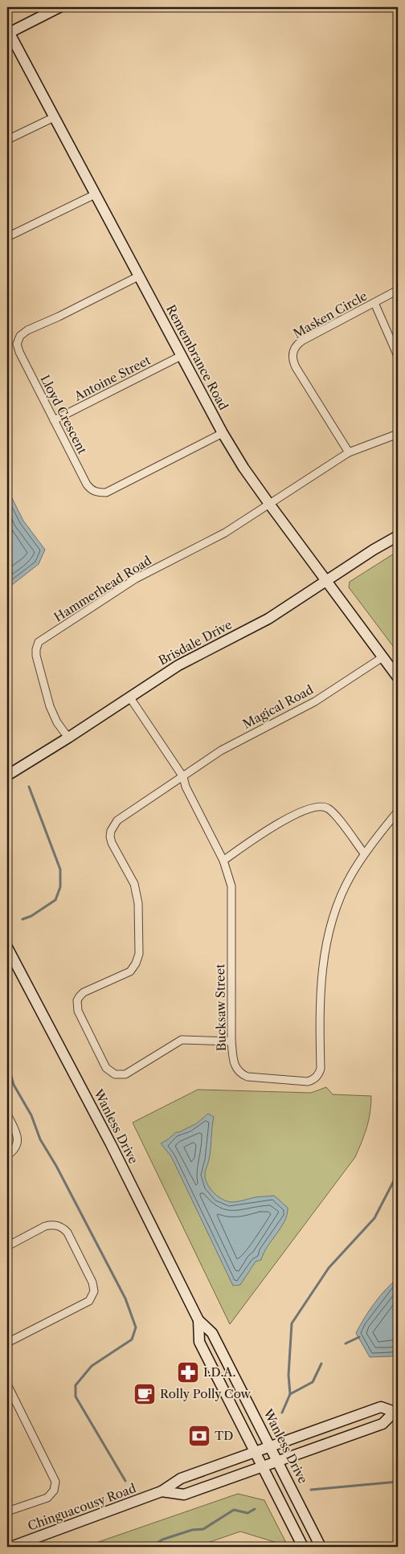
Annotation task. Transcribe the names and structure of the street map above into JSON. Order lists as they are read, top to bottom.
{
  "streets": {
    "main road": [
      "Remembrance Road",
      "Brisdale Drive",
      "Wanless Drive",
      "Chinguacousy Road"
    ],
    "street": [
      "Masken Circle",
      "Antoine Street",
      "Lloyd Crescent",
      "Hammerhead Road",
      "Magical Road",
      "Bucksaw Street"
    ]
  },
  "crossings": [
    ["Remembrance Road", "Antoine Street"],
    ["Remembrance Road", "Lloyd Crescent"],
    ["Remembrance Road", "Hammerhead Road"],
    ["Remembrance Road", "Brisdale Drive"],
    ["Remembrance Road", "Magical Road"],
    ["Antoine Street", "Lloyd Crescent"],
    ["Hammerhead Road", "Brisdale Drive"],
    ["Brisdale Drive", "Bucksaw Street"],
    ["Magical Road", "Bucksaw Street"],
    ["Wanless Drive", "Chinguacousy Road"]
  ],
  "places": {
    "pharmacy": ["I.D.A."],
    "cafe": ["Rolly Polly Cow"],
    "bank": ["TD"]
  }
}
